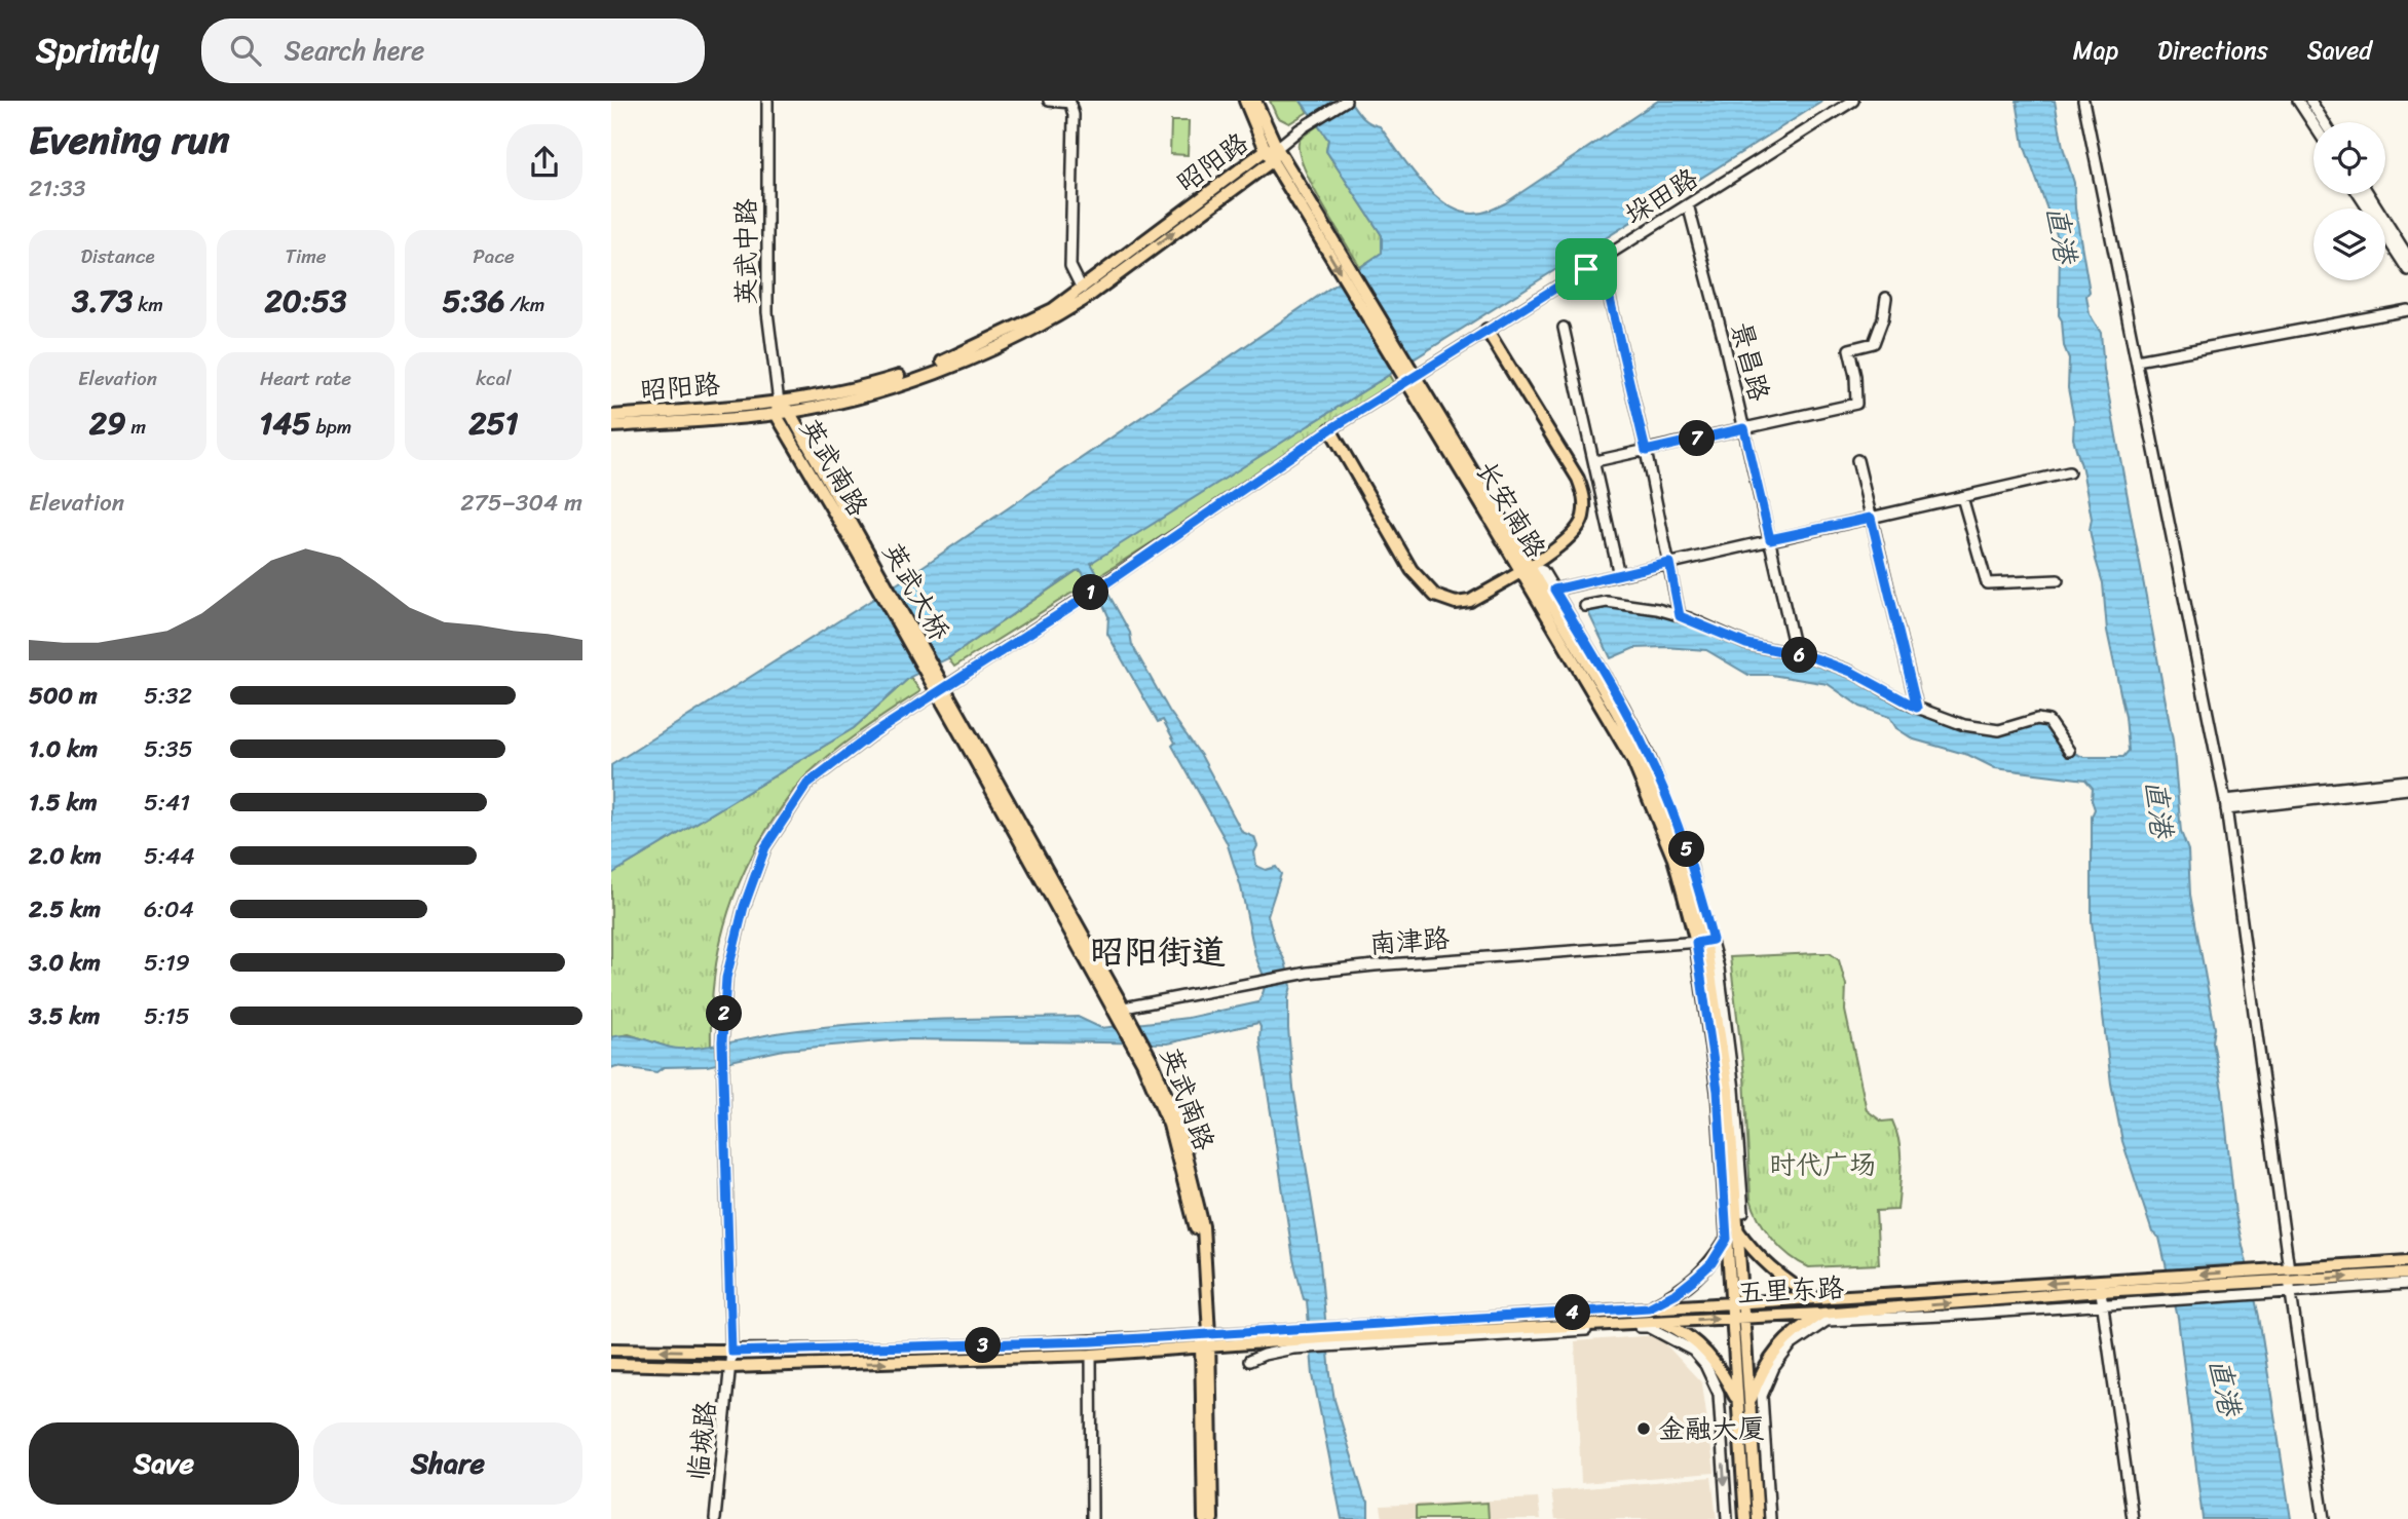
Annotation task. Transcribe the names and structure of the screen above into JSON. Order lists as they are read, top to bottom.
{
  "streets": {
    "main road": [
      "昭阳路",
      "英武南路",
      "长安南路",
      "英武大桥",
      "五里东路"
    ],
    "street": [
      "垛田路",
      "英武中路",
      "景昌路",
      "南津路",
      "临城路"
    ]
  },
  "crossings": [
    ["昭阳路", "英武中路"],
    ["昭阳路", "英武南路"],
    ["昭阳路", "长安南路"],
    ["垛田路", "景昌路"],
    ["垛田路", "五里东路"],
    ["垛田路", "临城路"],
    ["英武中路", "英武南路"],
    ["英武南路", "英武大桥"],
    ["英武南路", "南津路"],
    ["英武南路", "五里东路"],
    ["长安南路", "南津路"],
    ["长安南路", "五里东路"],
    ["五里东路", "临城路"]
  ],
  "districts": ["昭阳街道"],
  "water": ["直港"],
  "parks": ["时代广场"],
  "places": ["金融大厦"],
  "page": {
    "header": "Sprintly",
    "search": "Search here",
    "nav": ["Map", "Directions", "Saved"],
    "heading": ["Evening run", "21:33"],
    "stats": [
      ["Distance", "3.73 km"],
      ["Time", "20:53"],
      ["Pace", "5:36 /km"],
      ["Elevation", "29 m"],
      ["Heart rate", "145 bpm"],
      ["kcal", "251"]
    ],
    "pins": [
      "7",
      "1",
      "6",
      "5",
      "2",
      "4",
      "3"
    ],
    "chart": ["Elevation", "275–304 m"],
    "list": [
      {
        "name": "500 m",
        "note": "5:32"
      },
      {
        "name": "1.0 km",
        "note": "5:35"
      },
      {
        "name": "1.5 km",
        "note": "5:41"
      },
      {
        "name": "2.0 km",
        "note": "5:44"
      },
      {
        "name": "2.5 km",
        "note": "6:04"
      },
      {
        "name": "3.0 km",
        "note": "5:19"
      },
      {
        "name": "3.5 km",
        "note": "5:15"
      }
    ],
    "buttons": ["Save", "Share"]
  }
}
